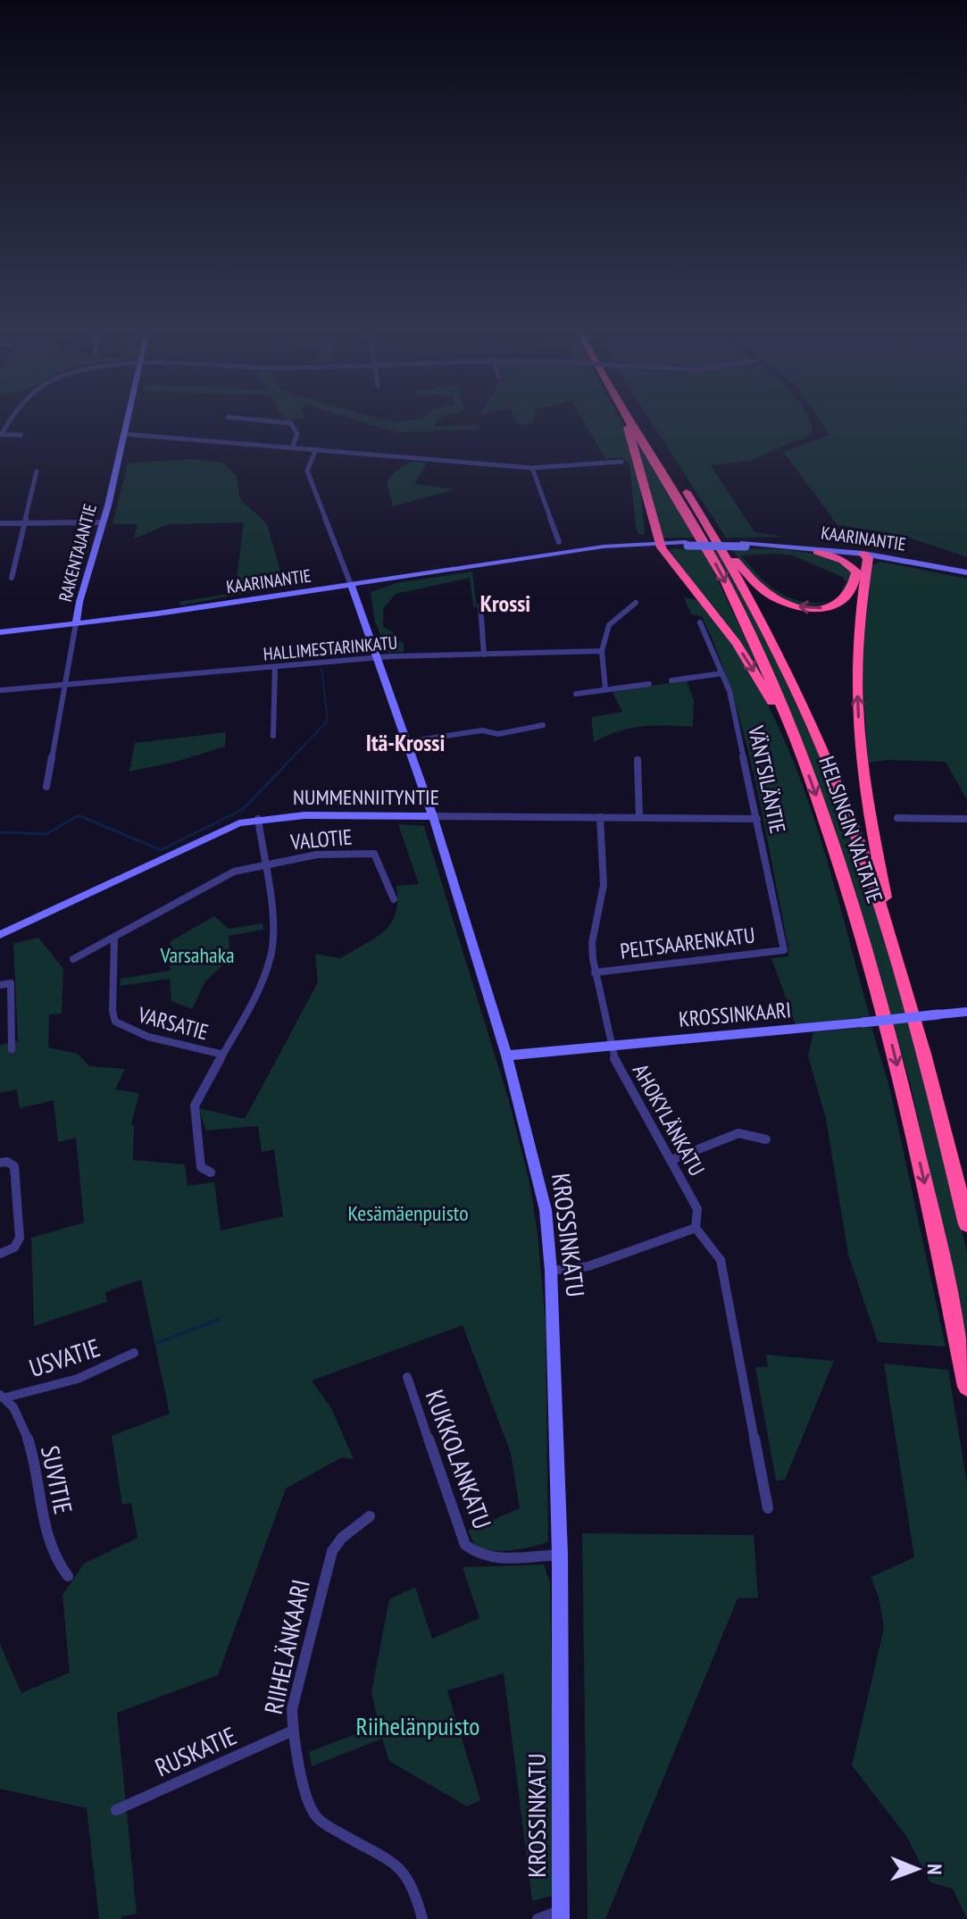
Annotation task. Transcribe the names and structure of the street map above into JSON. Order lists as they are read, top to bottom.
{
  "streets": {
    "highway": ["HELSINGIN VALTATIE"],
    "street": [
      "KAARINANTIE",
      "RAKENTAJANTIE",
      "HALLIMESTARINKATU",
      "VÄNTSILÄNTIE",
      "NUMMENNIITYNTIE",
      "VALOTIE",
      "PELTSAARENKATU",
      "KROSSINKAARI",
      "VARSATIE",
      "AHOKYLÄNKATU",
      "KROSSINKATU",
      "USVATIE",
      "KUKKOLANKATU",
      "SUVITIE",
      "RIIHELÄNKAARI",
      "RUSKATIE"
    ]
  },
  "crossings": [
    ["KAARINANTIE", "RAKENTAJANTIE"],
    ["KAARINANTIE", "KROSSINKATU"],
    ["RAKENTAJANTIE", "HALLIMESTARINKATU"],
    ["HALLIMESTARINKATU", "KROSSINKATU"],
    ["VÄNTSILÄNTIE", "NUMMENNIITYNTIE"],
    ["VÄNTSILÄNTIE", "PELTSAARENKATU"],
    ["NUMMENNIITYNTIE", "AHOKYLÄNKATU"],
    ["NUMMENNIITYNTIE", "KROSSINKATU"],
    ["PELTSAARENKATU", "AHOKYLÄNKATU"],
    ["KROSSINKAARI", "AHOKYLÄNKATU"],
    ["KROSSINKAARI", "KROSSINKATU"],
    ["KROSSINKATU", "KUKKOLANKATU"],
    ["USVATIE", "SUVITIE"],
    ["RIIHELÄNKAARI", "RUSKATIE"]
  ],
  "districts": ["Krossi", "Itä-Krossi"],
  "parks": ["Varsahaka", "Kesämäenpuisto", "Riihelänpuisto"],
  "north": "right"
}
